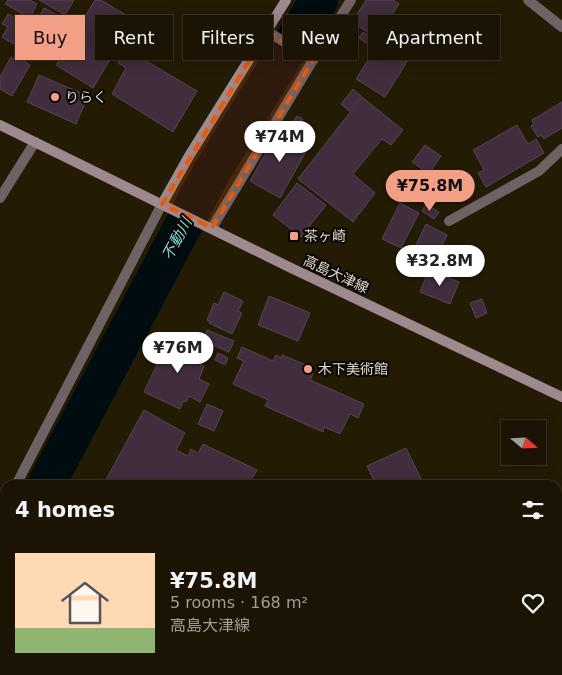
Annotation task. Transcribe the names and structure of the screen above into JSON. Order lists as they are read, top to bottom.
{
  "streets": {
    "main road": ["高島大津線"]
  },
  "water": ["不動川"],
  "places": {
    "other": ["りらく", "木下美術館"],
    "transit": ["茶ヶ崎"]
  },
  "north": "right",
  "page": {
    "chip": [
      "Buy",
      "Rent",
      "Filters",
      "New",
      "Apartment"
    ],
    "price": [
      "¥74M",
      "¥75.8M",
      "¥32.8M",
      "¥76M"
    ],
    "heading": "4 homes",
    "list": [
      {
        "name": "¥75.8M",
        "note": "5 rooms · 168 m² · 高島大津線"
      }
    ]
  }
}
